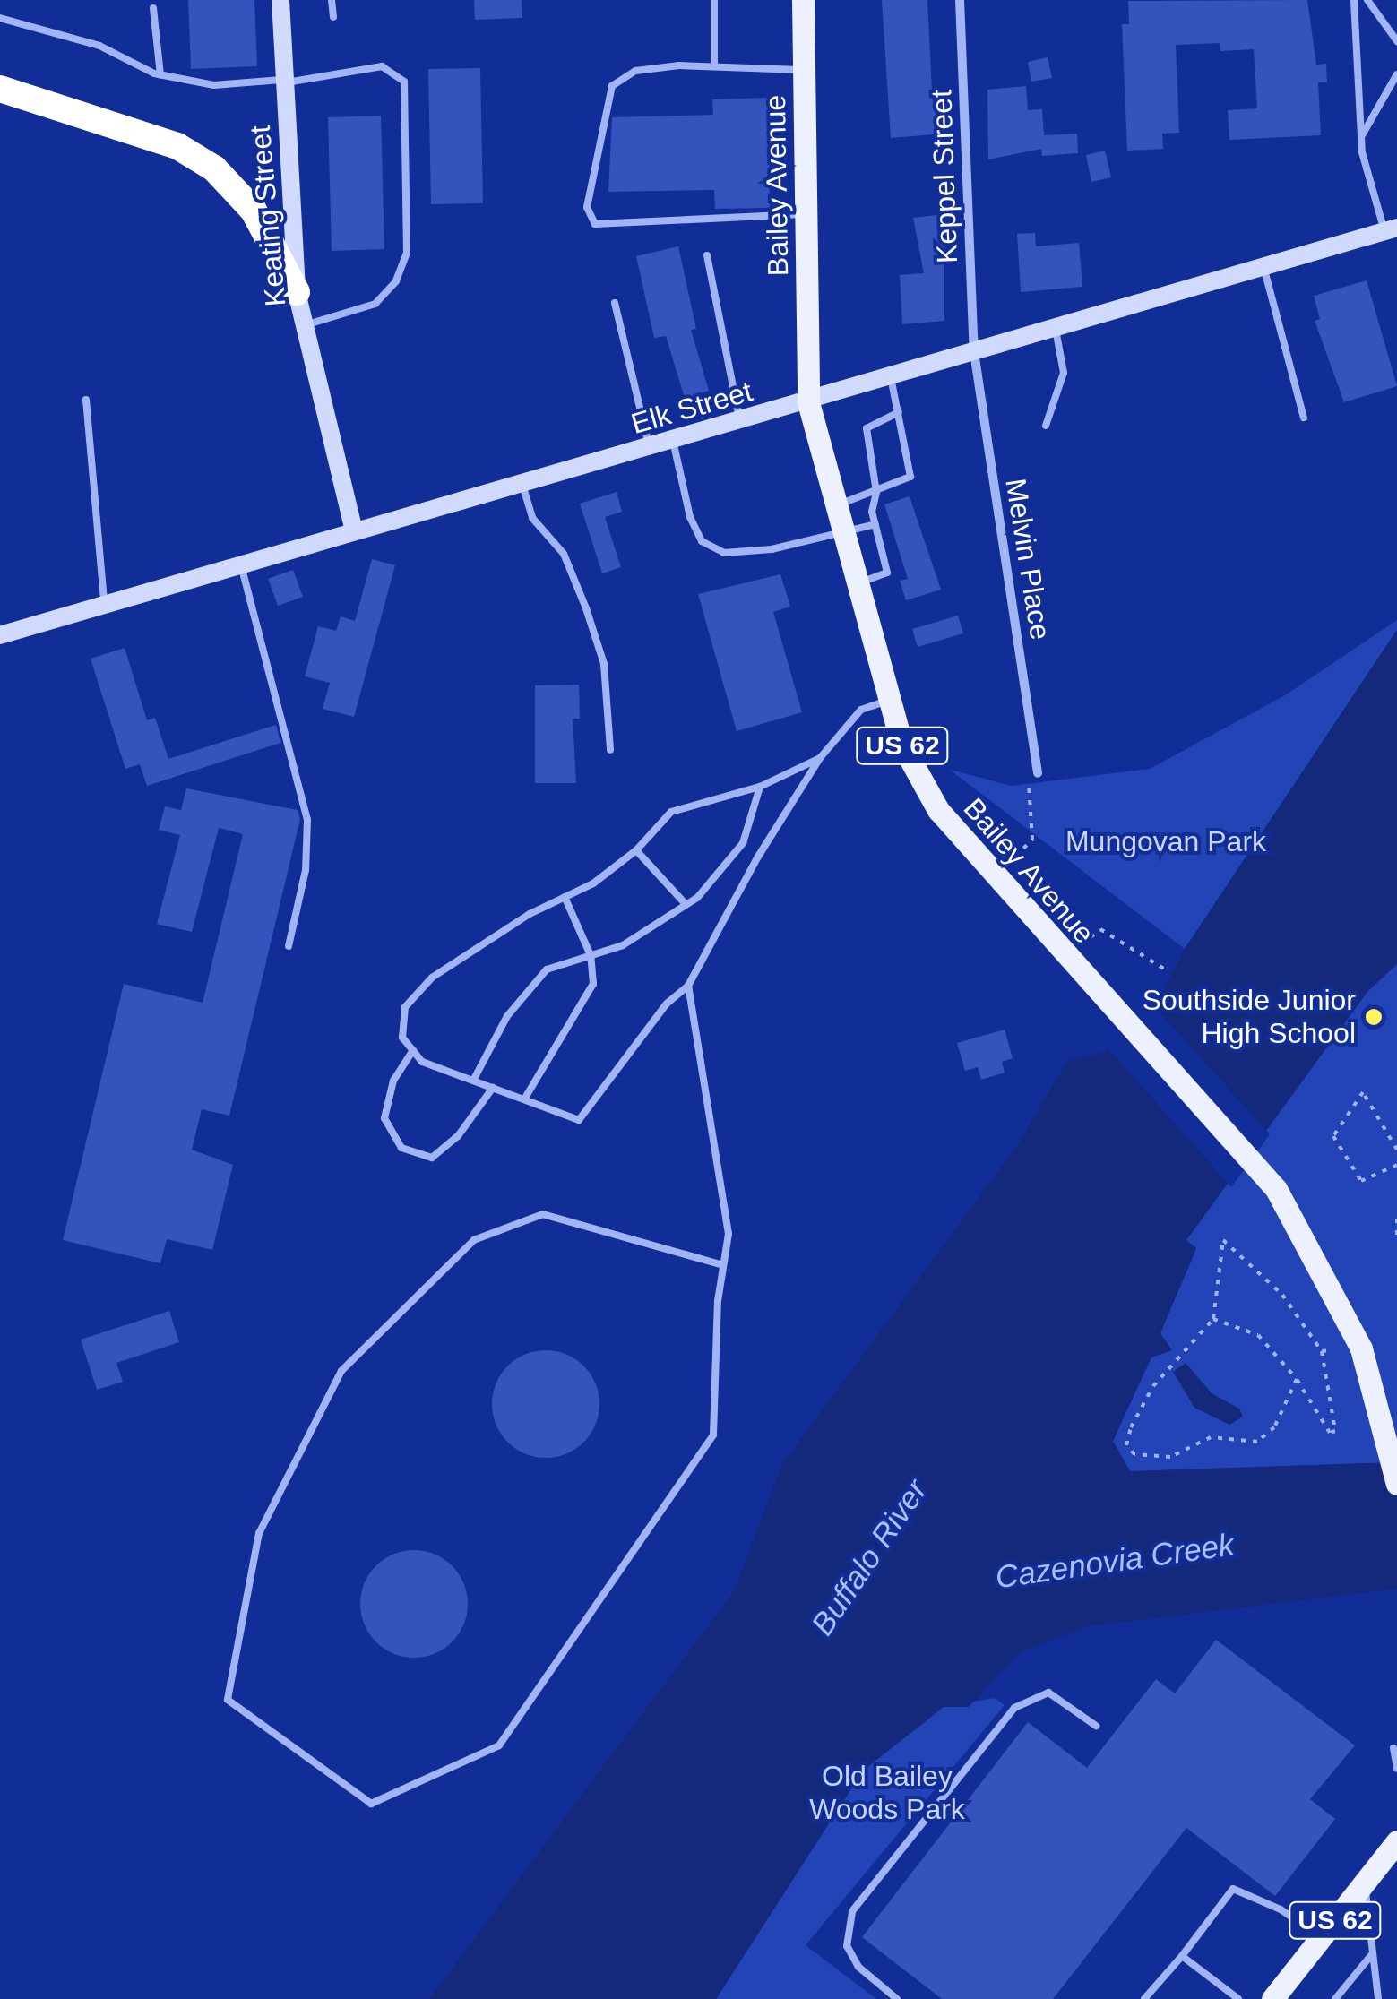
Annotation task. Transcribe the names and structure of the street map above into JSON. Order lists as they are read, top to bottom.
{
  "streets": {
    "main road": [
      "Bailey Avenue",
      "Keating Street",
      "Elk Street",
      "US 62"
    ],
    "street": ["Keppel Street", "Melvin Place"]
  },
  "crossings": [
    ["Keppel Street", "Elk Street"],
    ["Keppel Street", "Melvin Place"],
    ["Bailey Avenue", "Elk Street"],
    ["Keating Street", "Elk Street"],
    ["Elk Street", "Melvin Place"]
  ],
  "water": ["Buffalo River", "Cazenovia Creek"],
  "parks": ["Mungovan Park", "Old Bailey Woods Park"],
  "places": ["Southside Junior High School"]
}
